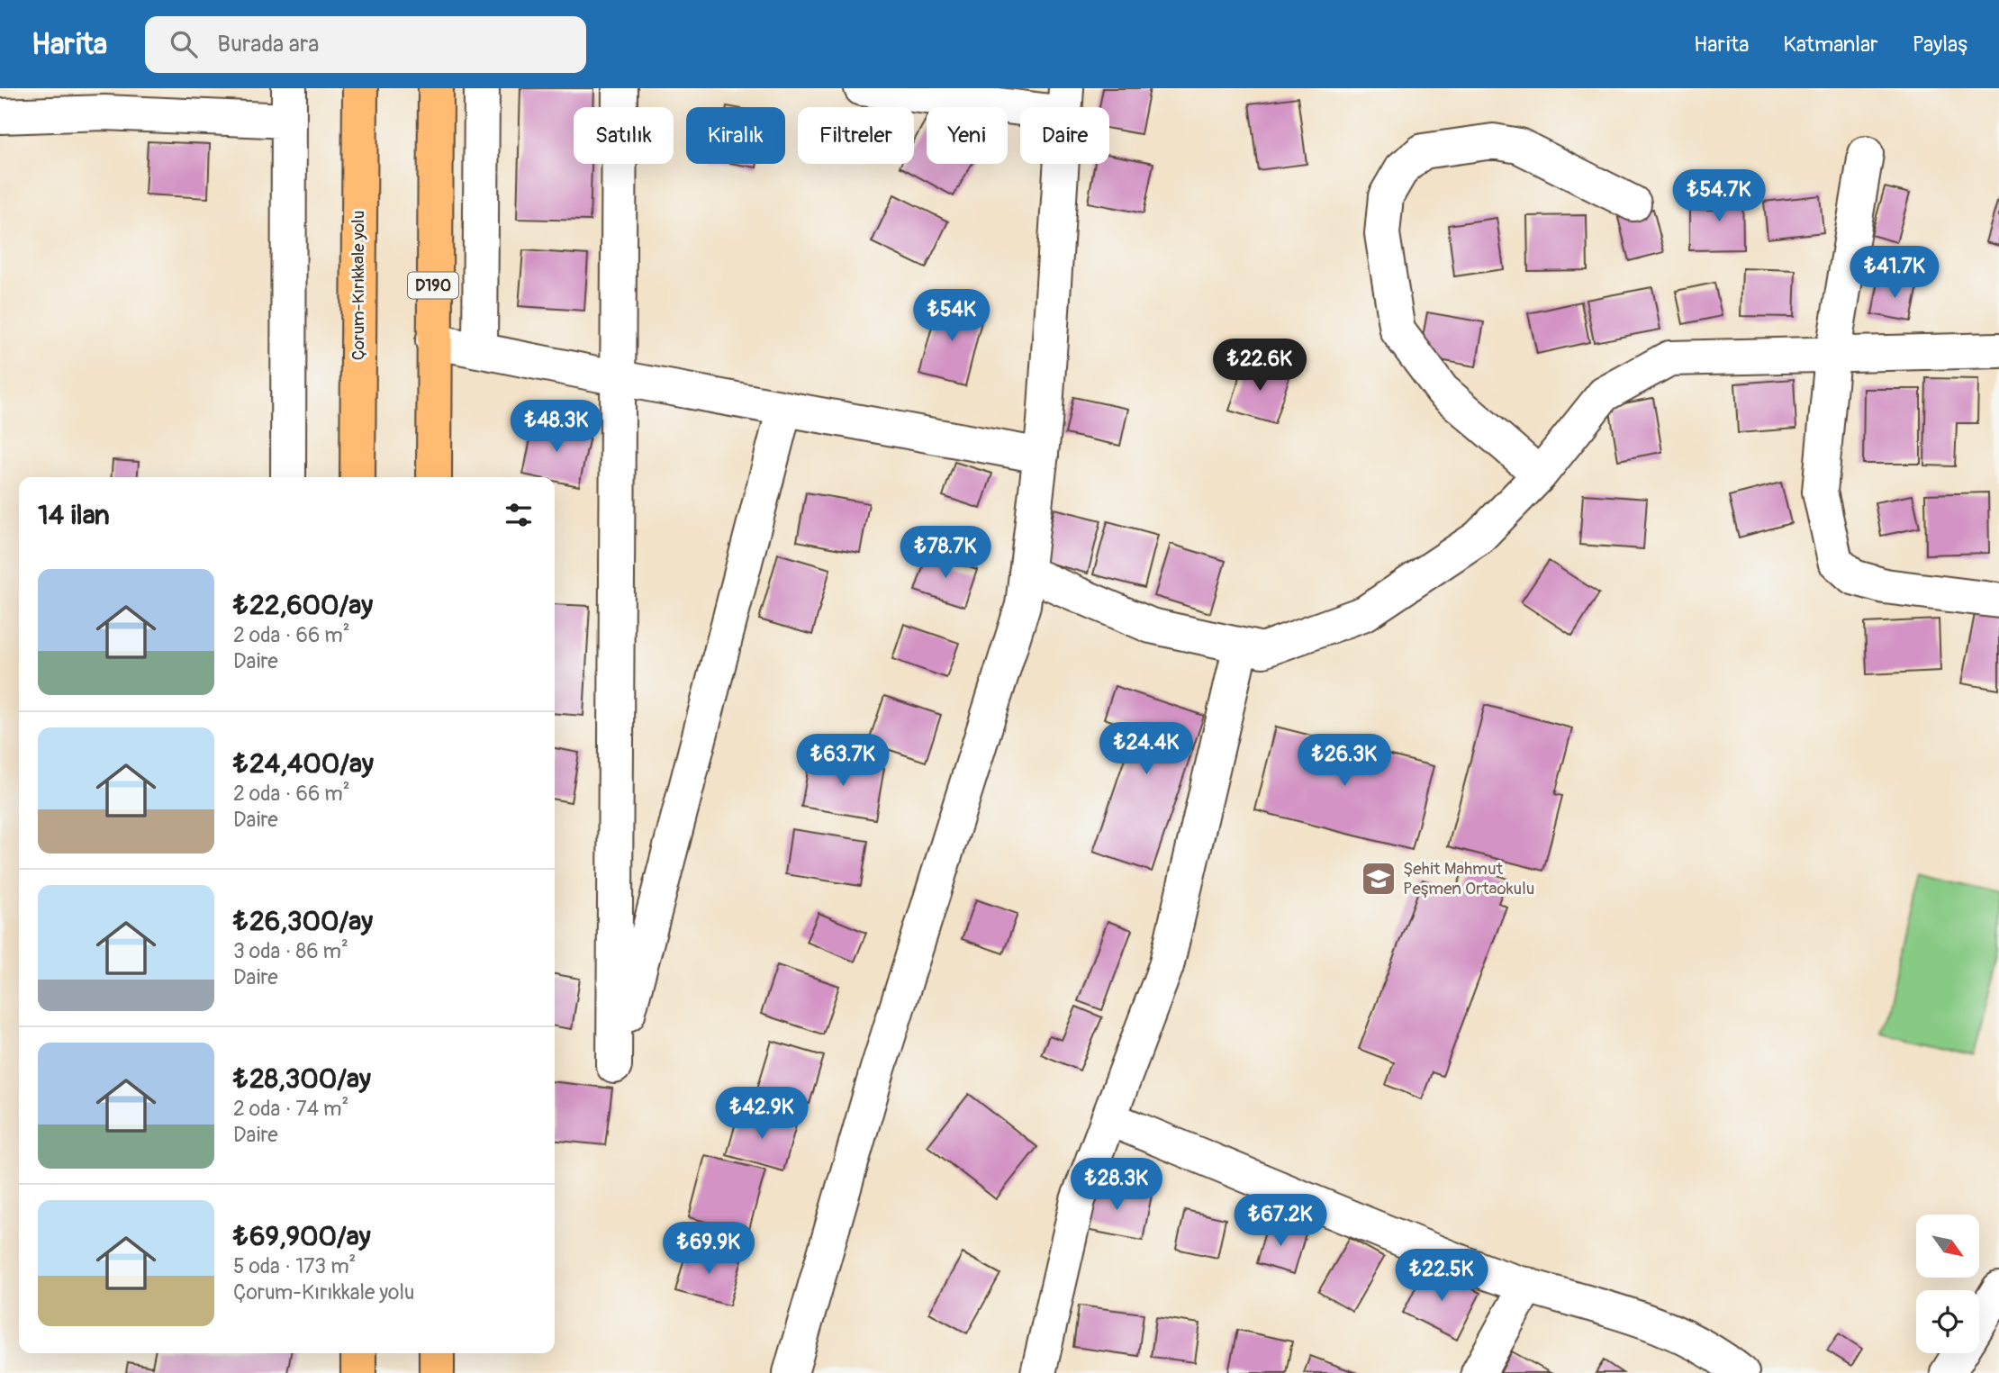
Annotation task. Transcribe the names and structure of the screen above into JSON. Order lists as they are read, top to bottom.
{
  "streets": {
    "highway": ["Çorum-Kırıkkale yolu", "D190"]
  },
  "places": {
    "school or university": ["Şehit Mahmut Peşmen Ortaokulu"]
  },
  "north": "bottom right",
  "page": {
    "header": "Harita",
    "search": "Burada ara",
    "nav": ["Harita", "Katmanlar", "Paylaş"],
    "chip": [
      "Satılık",
      "Kiralık",
      "Filtreler",
      "Yeni",
      "Daire"
    ],
    "price": [
      "₺54.7K",
      "₺41.7K",
      "₺54K",
      "₺22.6K",
      "₺48.3K",
      "₺78.7K",
      "₺24.4K",
      "₺63.7K",
      "₺26.3K",
      "₺42.9K",
      "₺28.3K",
      "₺67.2K",
      "₺69.9K",
      "₺22.5K"
    ],
    "heading": "14 ilan",
    "list": [
      {
        "name": "₺22,600/ay",
        "note": "2 oda · 66 m² · Daire"
      },
      {
        "name": "₺24,400/ay",
        "note": "2 oda · 66 m² · Daire"
      },
      {
        "name": "₺26,300/ay",
        "note": "3 oda · 86 m² · Daire"
      },
      {
        "name": "₺28,300/ay",
        "note": "2 oda · 74 m² · Daire"
      },
      {
        "name": "₺69,900/ay",
        "note": "5 oda · 173 m² · Çorum-Kırıkkale yolu"
      }
    ]
  }
}
